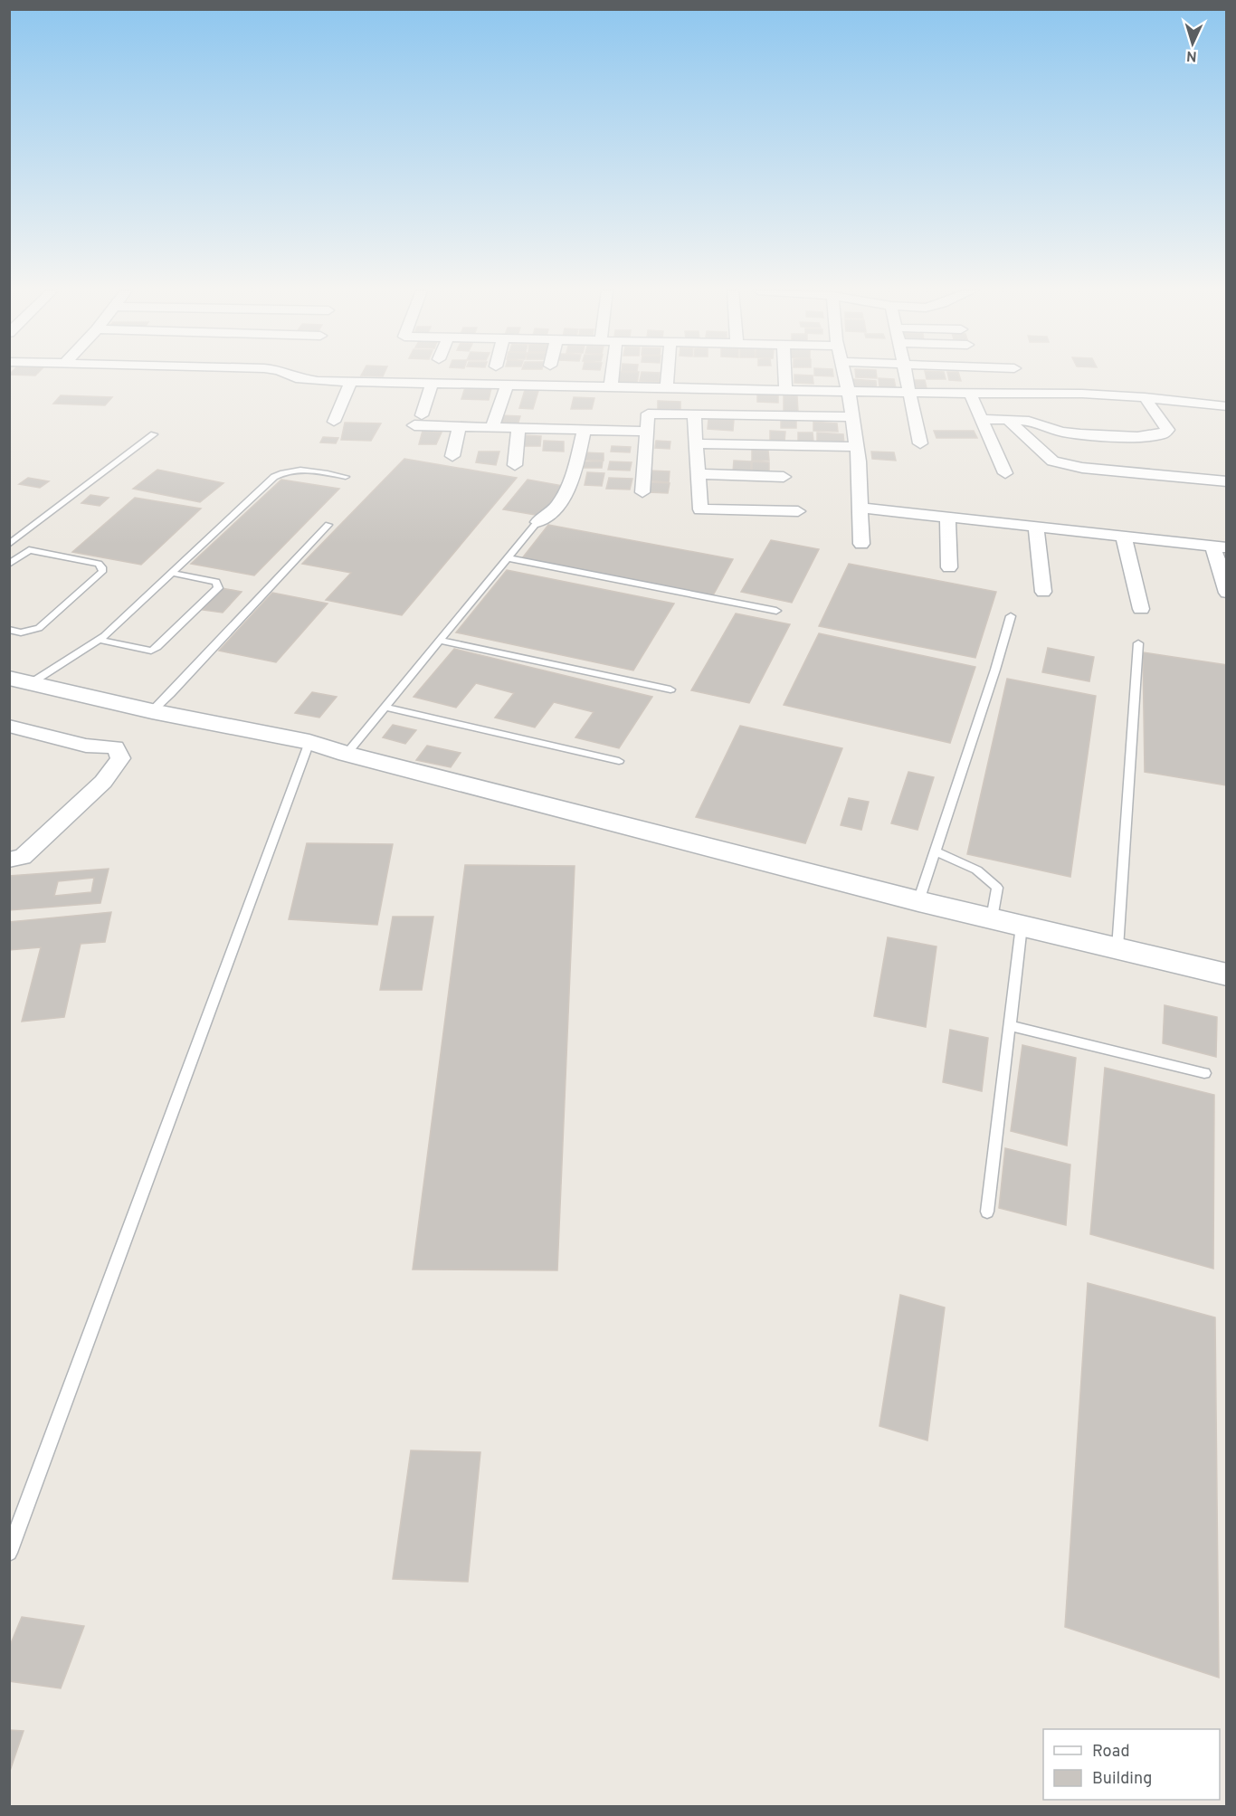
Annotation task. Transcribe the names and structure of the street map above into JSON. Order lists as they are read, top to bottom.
{
  "legend": ["Road", "Building"],
  "north": "bottom"
}
